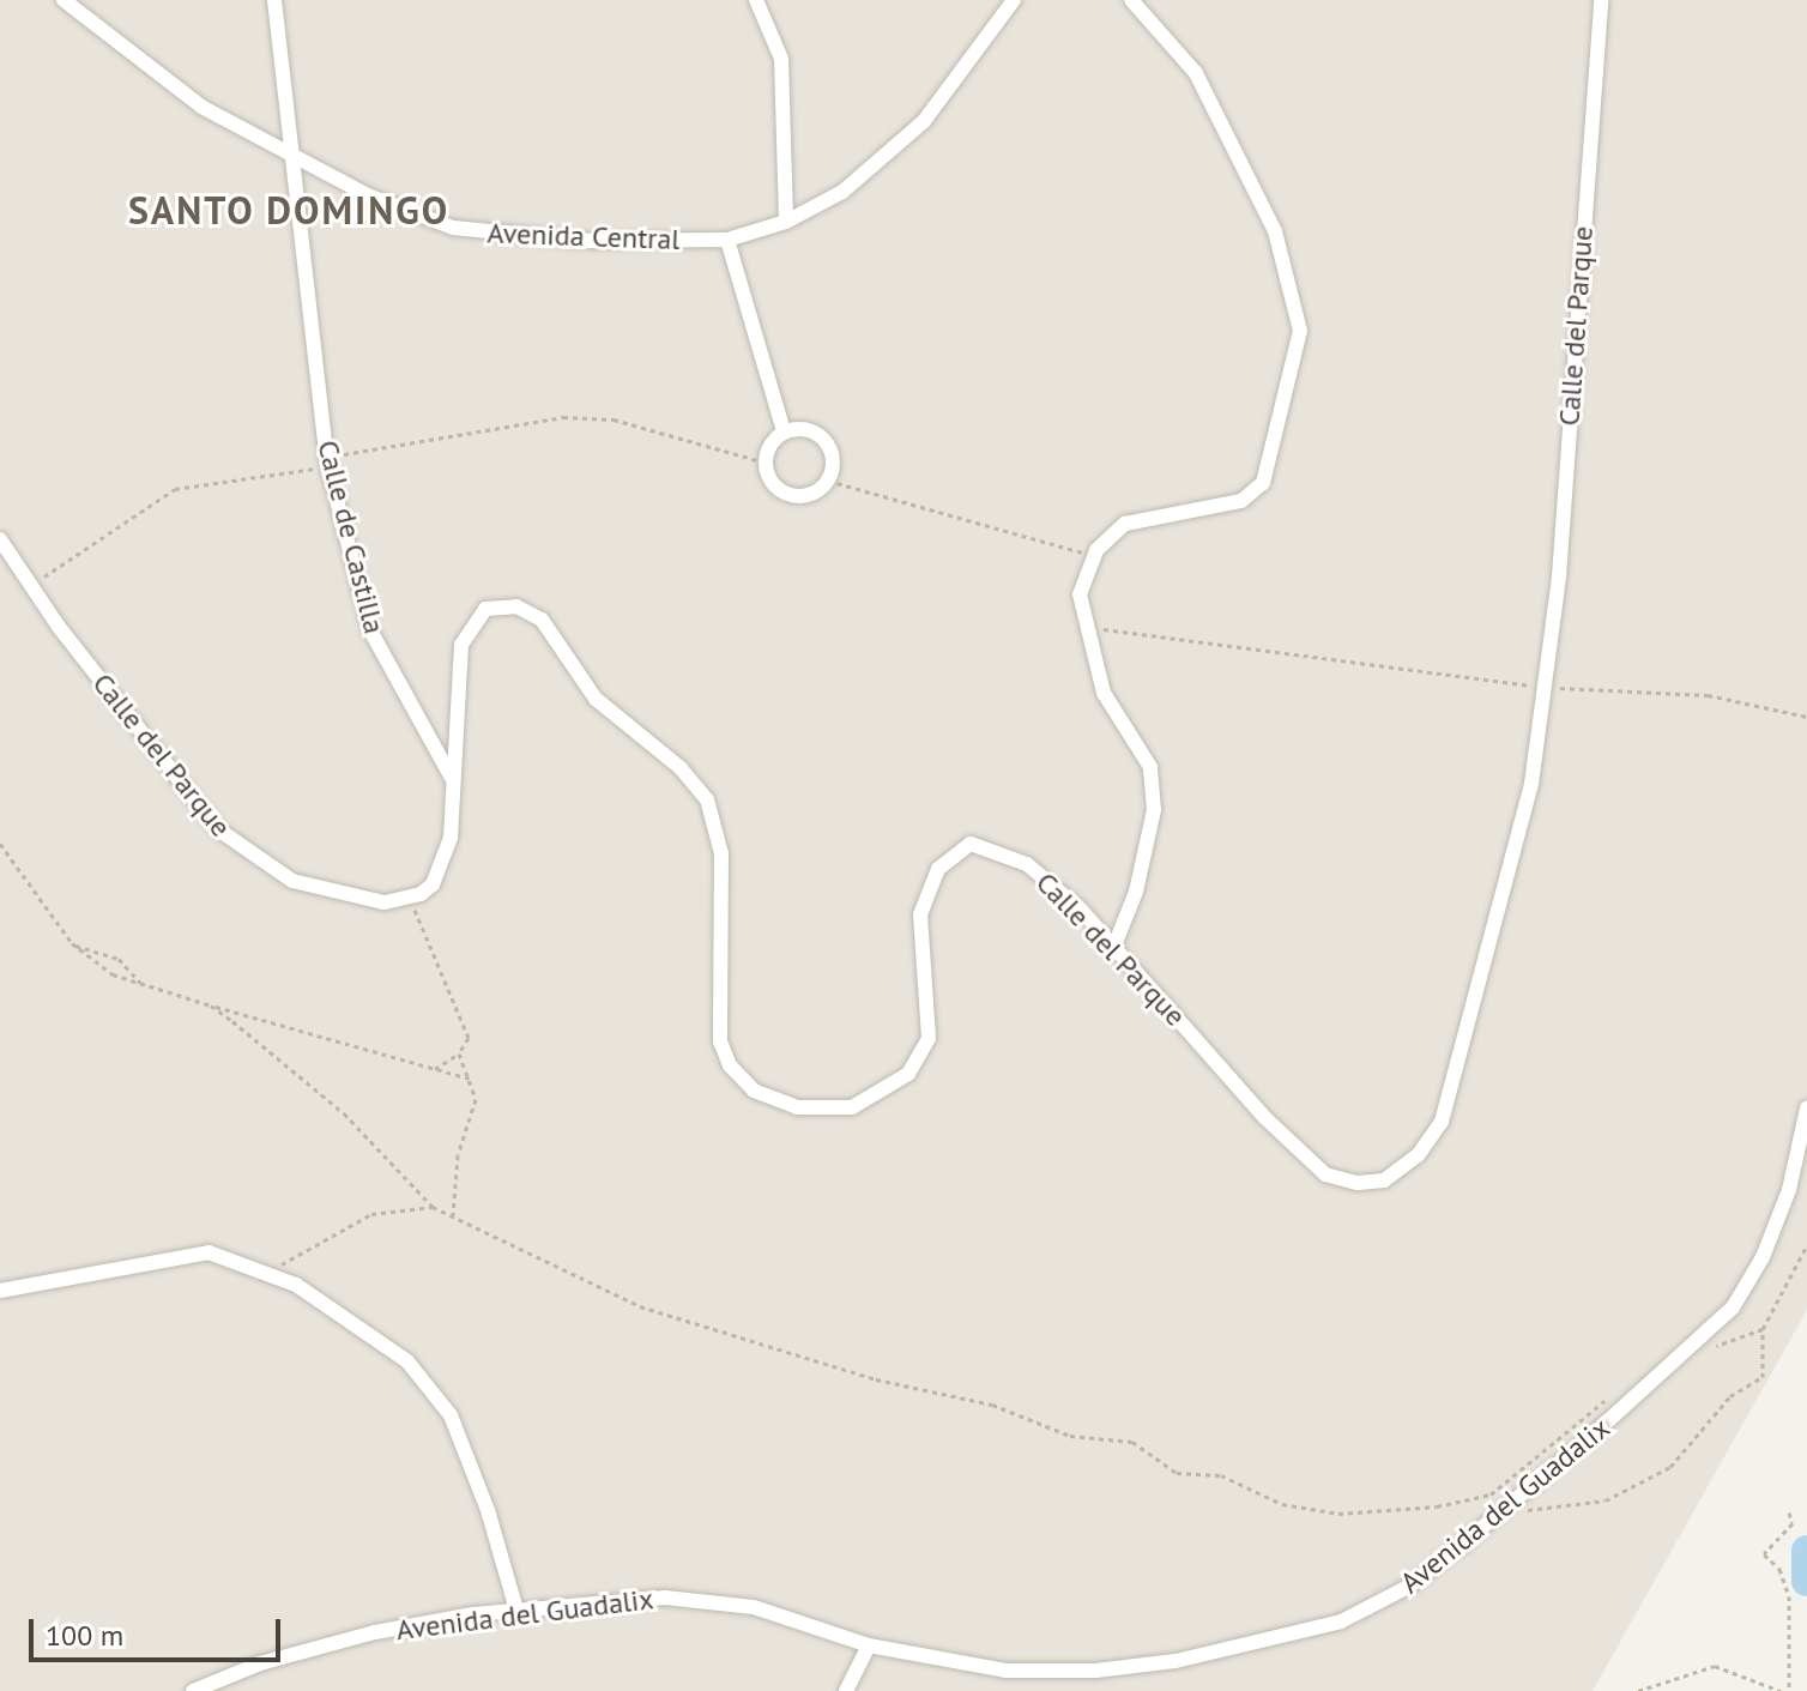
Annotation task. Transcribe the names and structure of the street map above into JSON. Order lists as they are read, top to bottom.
{
  "streets": {
    "street": [
      "Avenida Central",
      "Calle del Parque",
      "Calle de Castilla",
      "Avenida del Guadalix"
    ]
  },
  "crossings": [
    ["Avenida Central", "Calle de Castilla"],
    ["Calle del Parque", "Calle de Castilla"]
  ],
  "districts": ["SANTO DOMINGO"],
  "scale_bar": "100 m"
}
